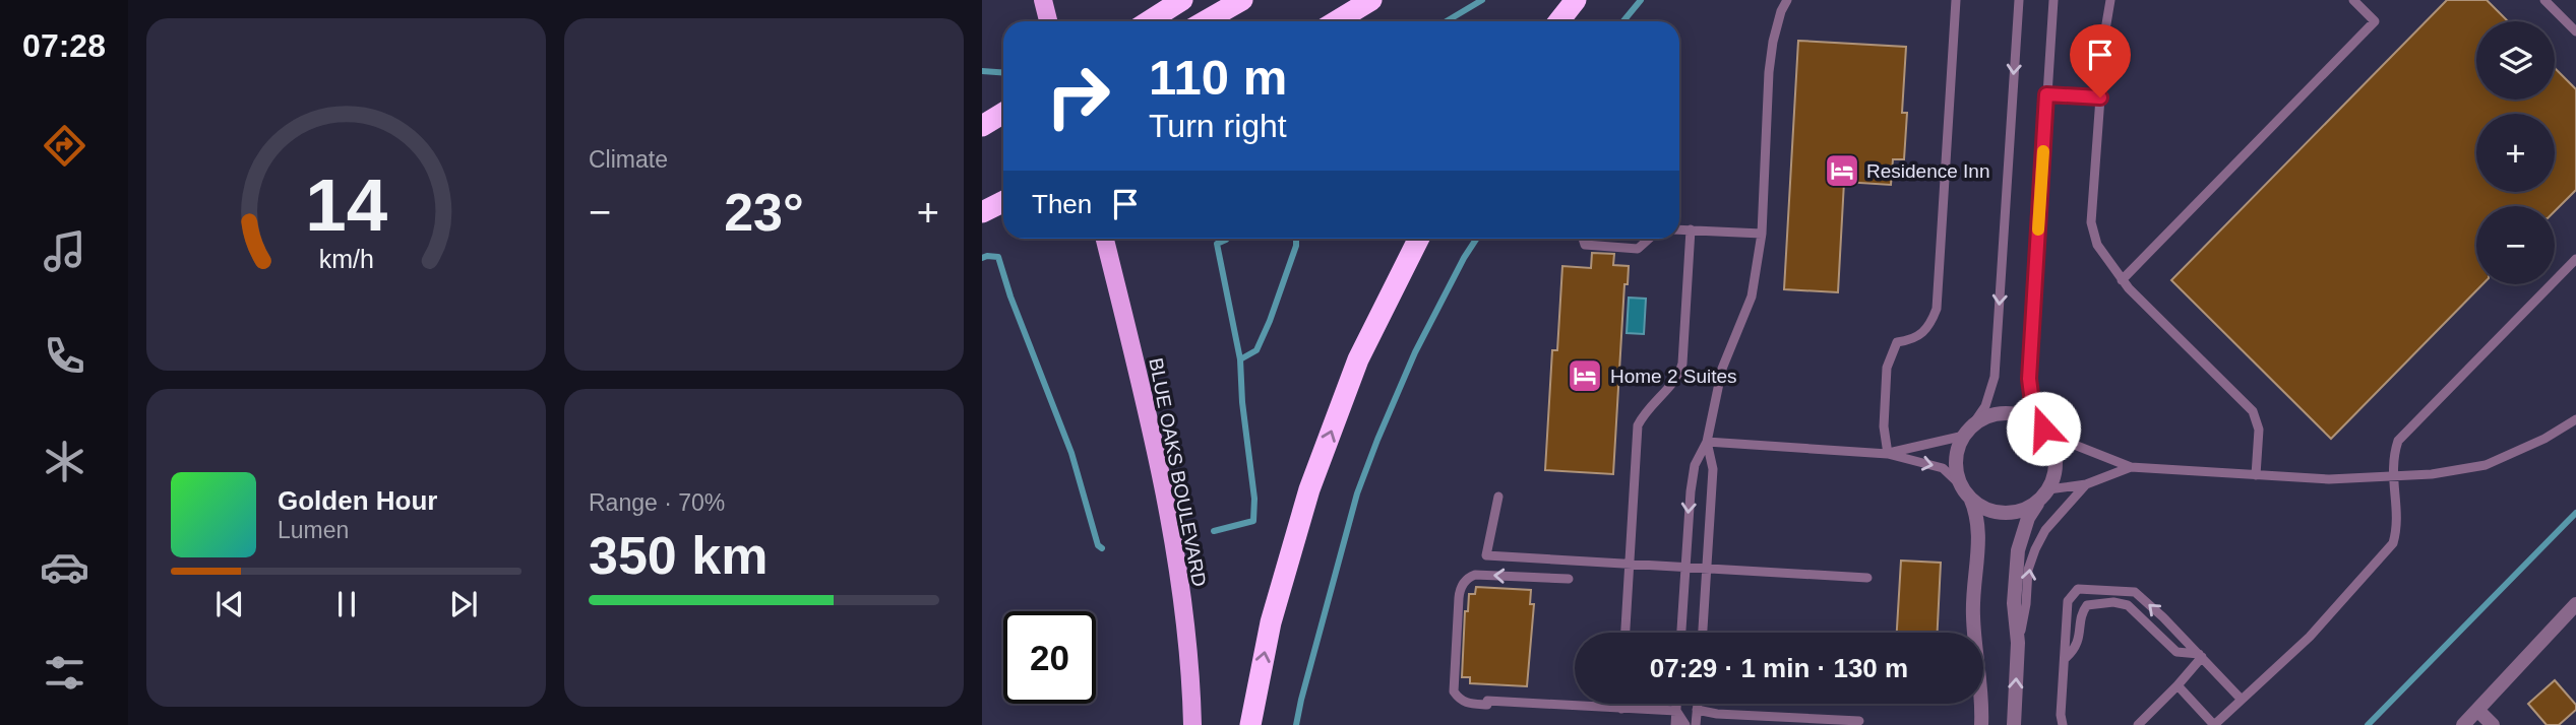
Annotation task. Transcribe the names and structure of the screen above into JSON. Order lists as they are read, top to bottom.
{
  "streets": {
    "main road": ["BLUE OAKS BOULEVARD"]
  },
  "places": {
    "hotel": ["Residence Inn", "Home 2 Suites"]
  },
  "page": {
    "tabs": "07:28",
    "tile": [
      "Climate",
      ["Range · 70%", "350 km"]
    ],
    "map_buttons": ["+", "−"],
    "turn": ["110 m", "Turn right"],
    "then": "Then",
    "heat": ["−", "23°", "+"],
    "song": ["Golden Hour", "Lumen"],
    "limit": "20",
    "trip": "07:29 · 1 min · 130 m",
    "gauge": ["14", "km/h"]
  }
}
